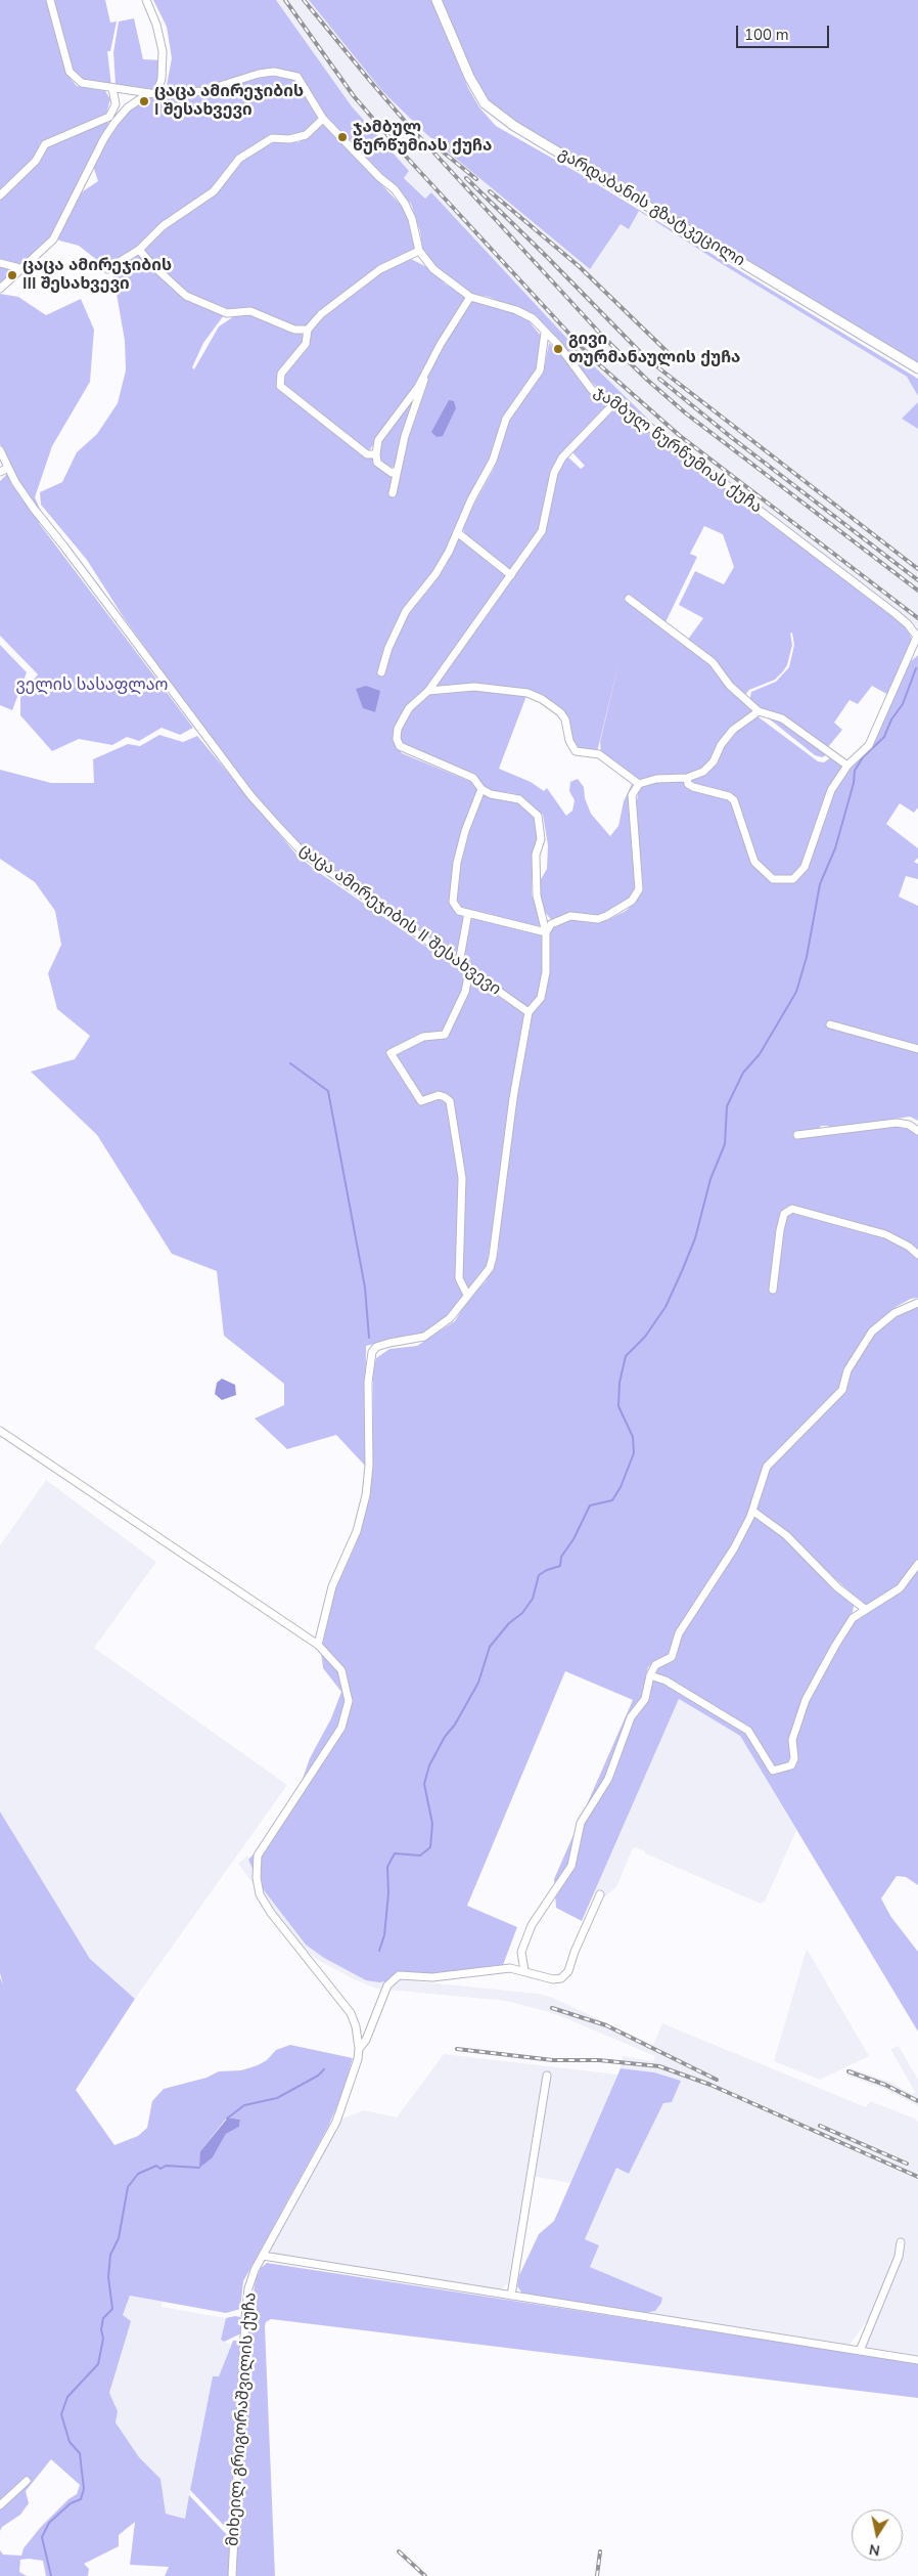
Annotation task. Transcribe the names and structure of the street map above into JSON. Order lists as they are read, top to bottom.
{
  "streets": {
    "main road": ["გარდაბანის გზატკეცილი"],
    "street": ["ჯამბულ წურწუმიას ქუჩა", "ცაცა ამირეჯიბის II შესახვევი", "მიხეილ გრიგორაშვილის ქუჩა"]
  },
  "parks": ["ველის სასაფლაო"],
  "places": [
    "ცაცა ამირეჯიბის I შესახვევი",
    "ჯამბულ წურწუმიას ქუჩა",
    "ცაცა ამირეჯიბის III შესახვევი",
    "გივი თურმანაულის ქუჩა"
  ],
  "scale_bar": "100 m",
  "north": "bottom"
}
